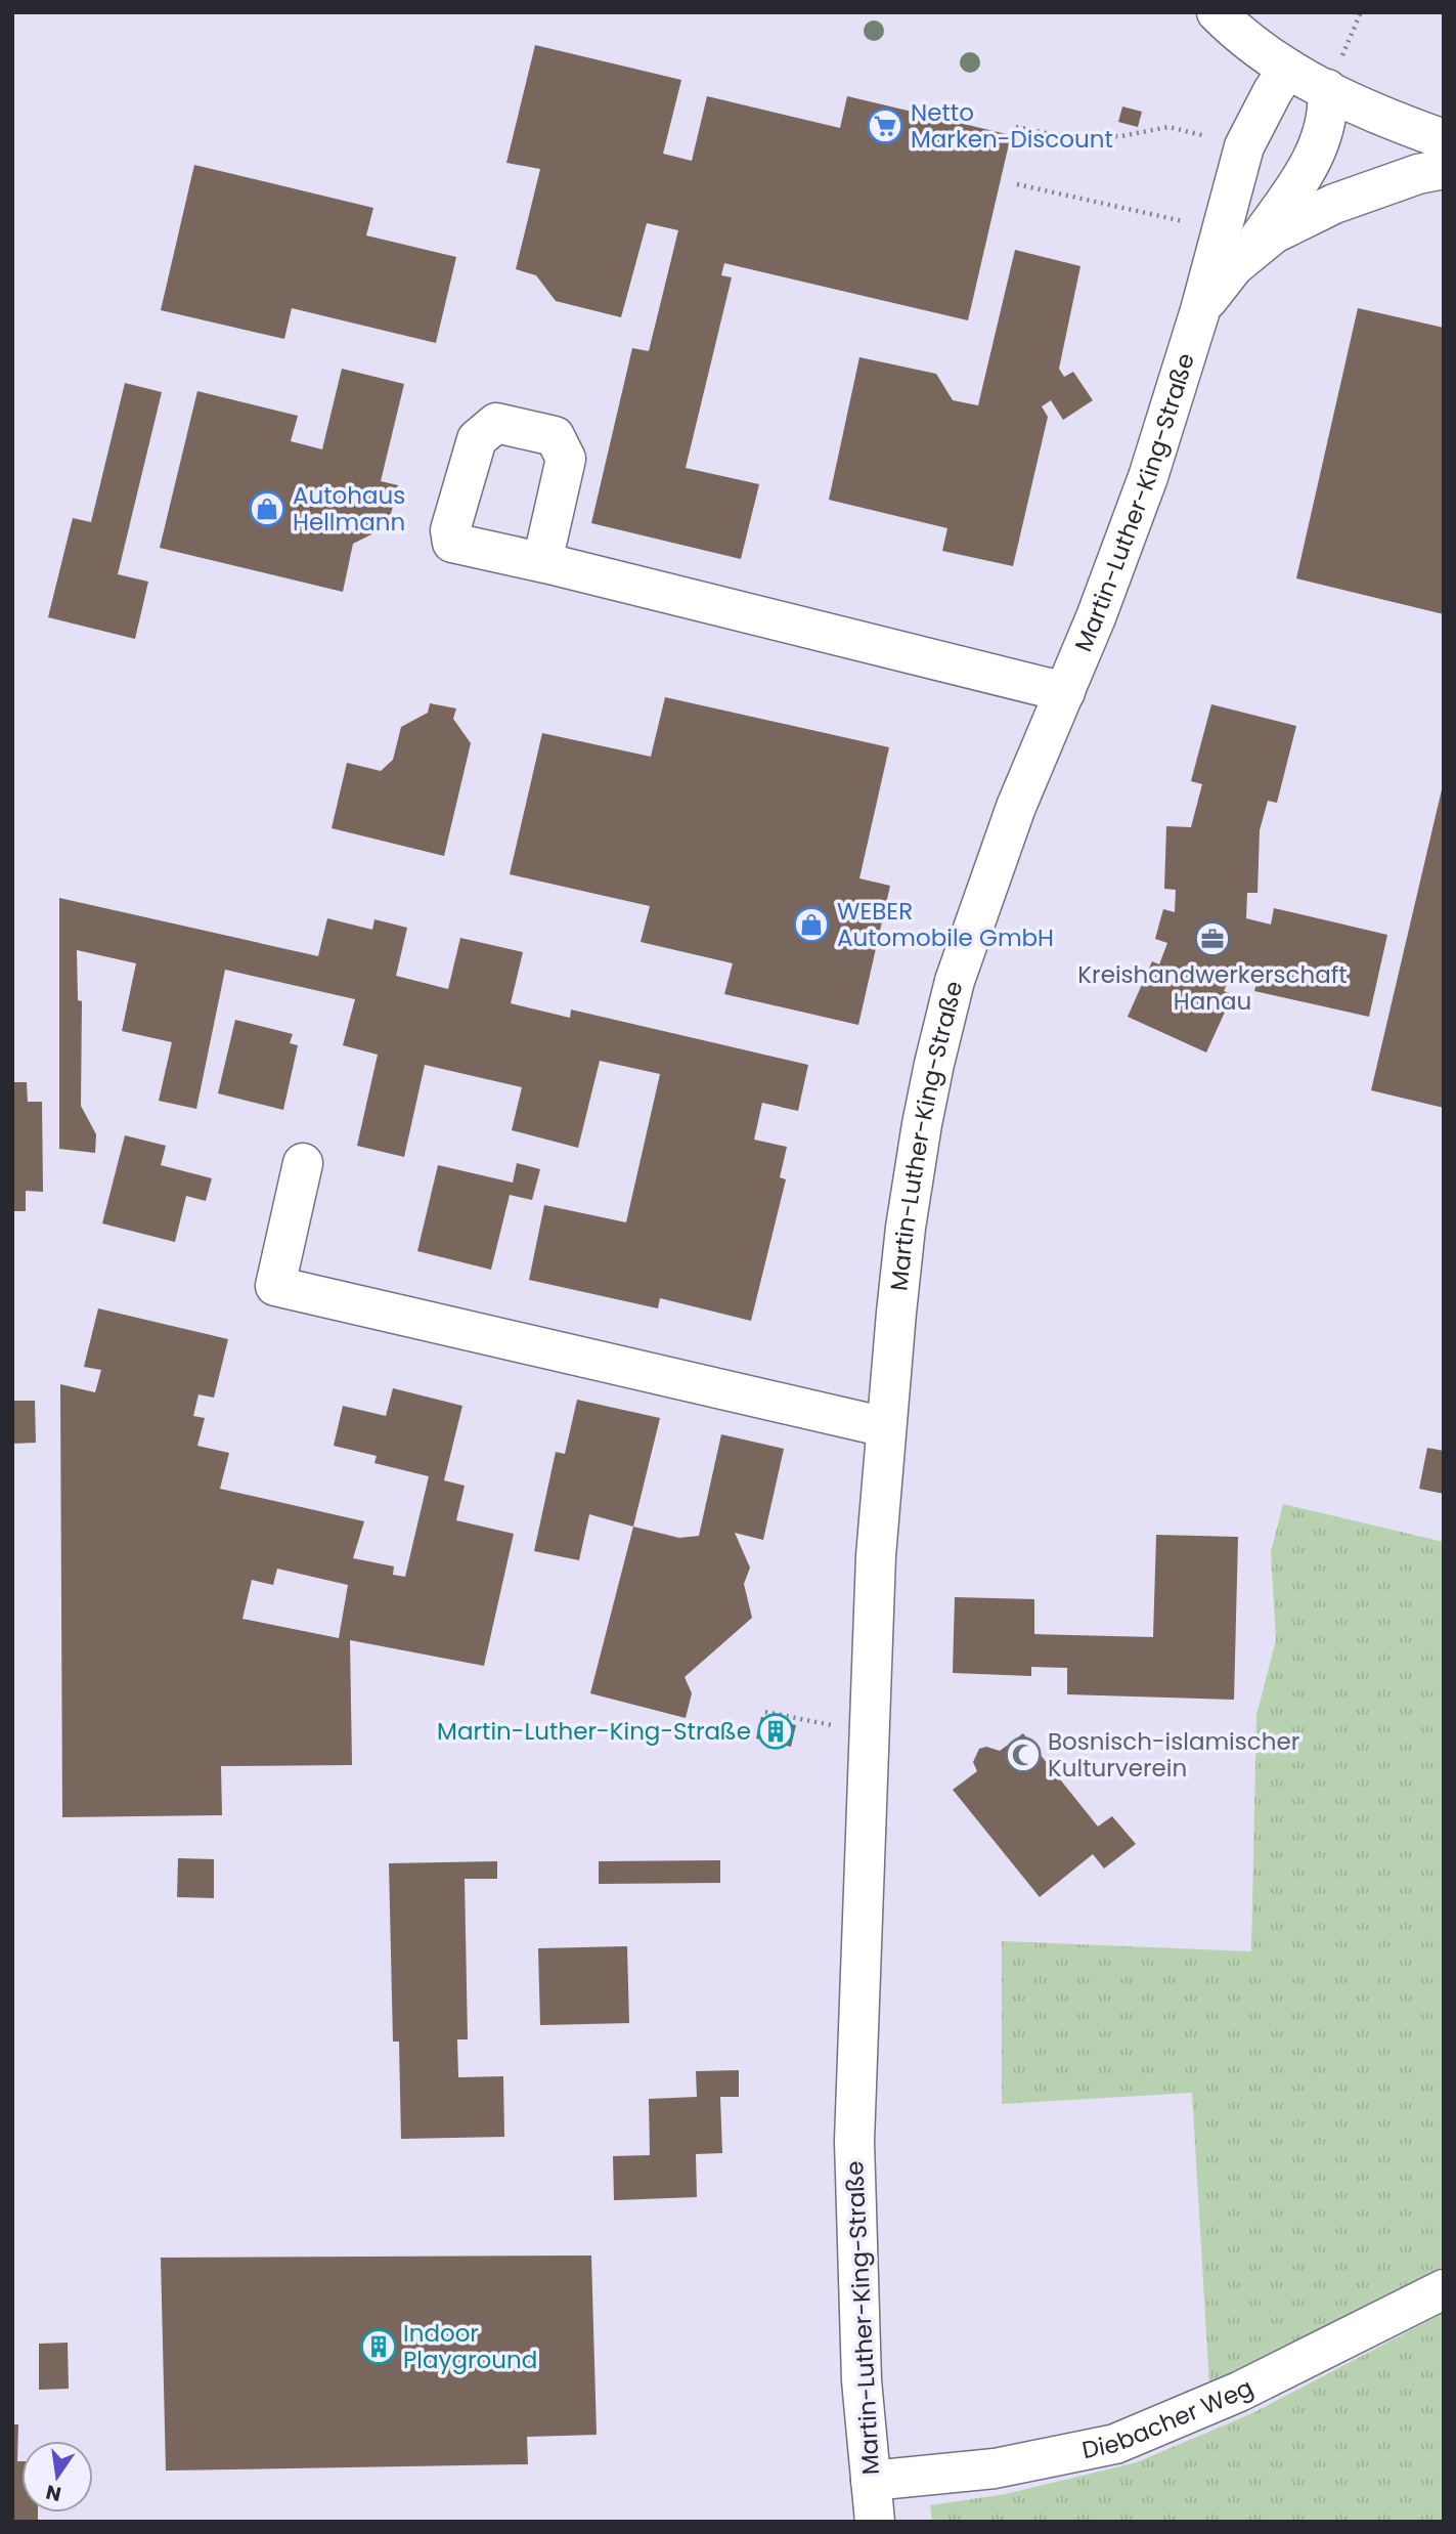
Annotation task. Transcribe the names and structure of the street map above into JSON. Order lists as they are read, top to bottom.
{
  "streets": {
    "street": ["Martin-Luther-King-Straße", "Diebacher Weg"]
  },
  "crossings": [
    ["Martin-Luther-King-Straße", "Diebacher Weg"]
  ],
  "places": {
    "supermarket": ["Netto Marken-Discount"],
    "shop": ["Autohaus Hellmann", "WEBER Automobile GmbH"],
    "office": ["Kreishandwerkerschaft Hanau"],
    "building": ["Martin-Luther-King-Straße", "Indoor Playground"],
    "mosque": ["Bosnisch-islamischer Kulturverein"]
  },
  "north": "bottom"
}
